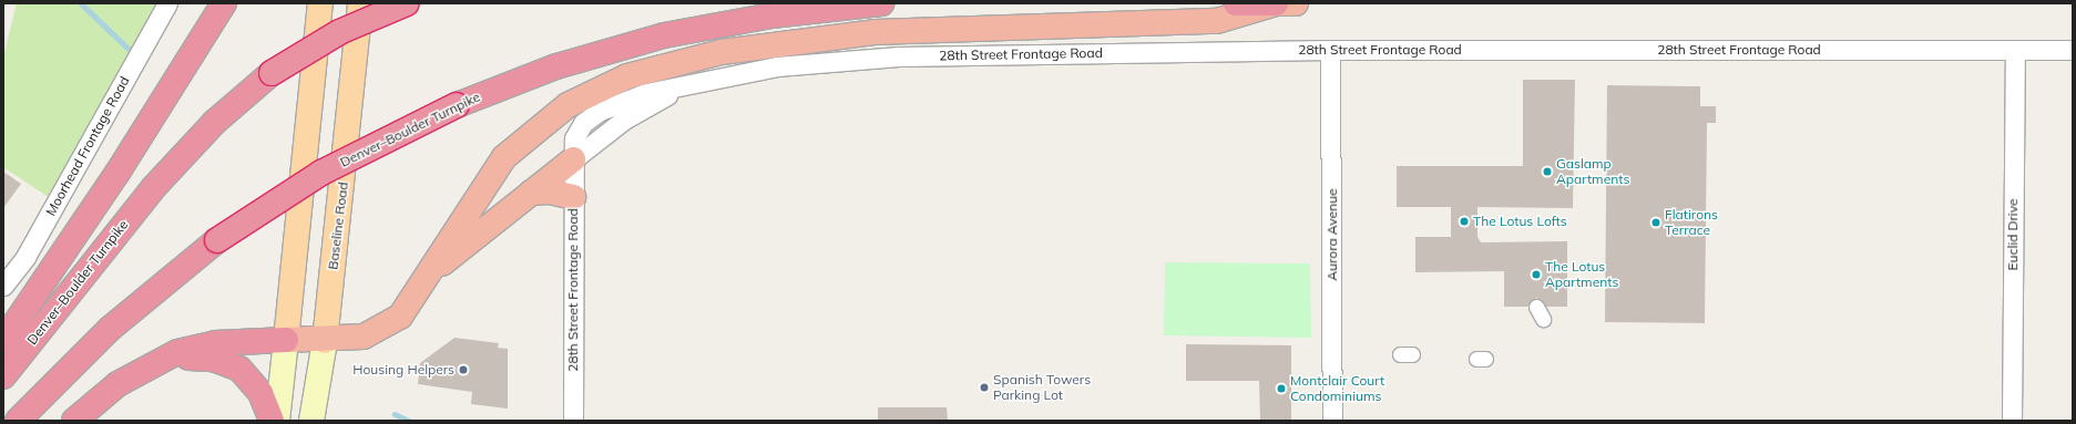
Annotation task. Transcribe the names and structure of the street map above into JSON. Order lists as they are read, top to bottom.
{
  "streets": {
    "highway": ["Denver–Boulder Turnpike"],
    "main road": ["Baseline Road"],
    "street": [
      "28th Street Frontage Road",
      "Moorhead Frontage Road",
      "Aurora Avenue",
      "Euclid Drive"
    ]
  },
  "crossings": [
    ["28th Street Frontage Road", "Aurora Avenue"],
    ["28th Street Frontage Road", "Euclid Drive"]
  ],
  "places": [
    "Gaslamp Apartments",
    "The Lotus Lofts",
    "Flatirons Terrace",
    "The Lotus Apartments",
    "Housing Helpers",
    "Spanish Towers Parking Lot",
    "Montclair Court Condominiums"
  ]
}
